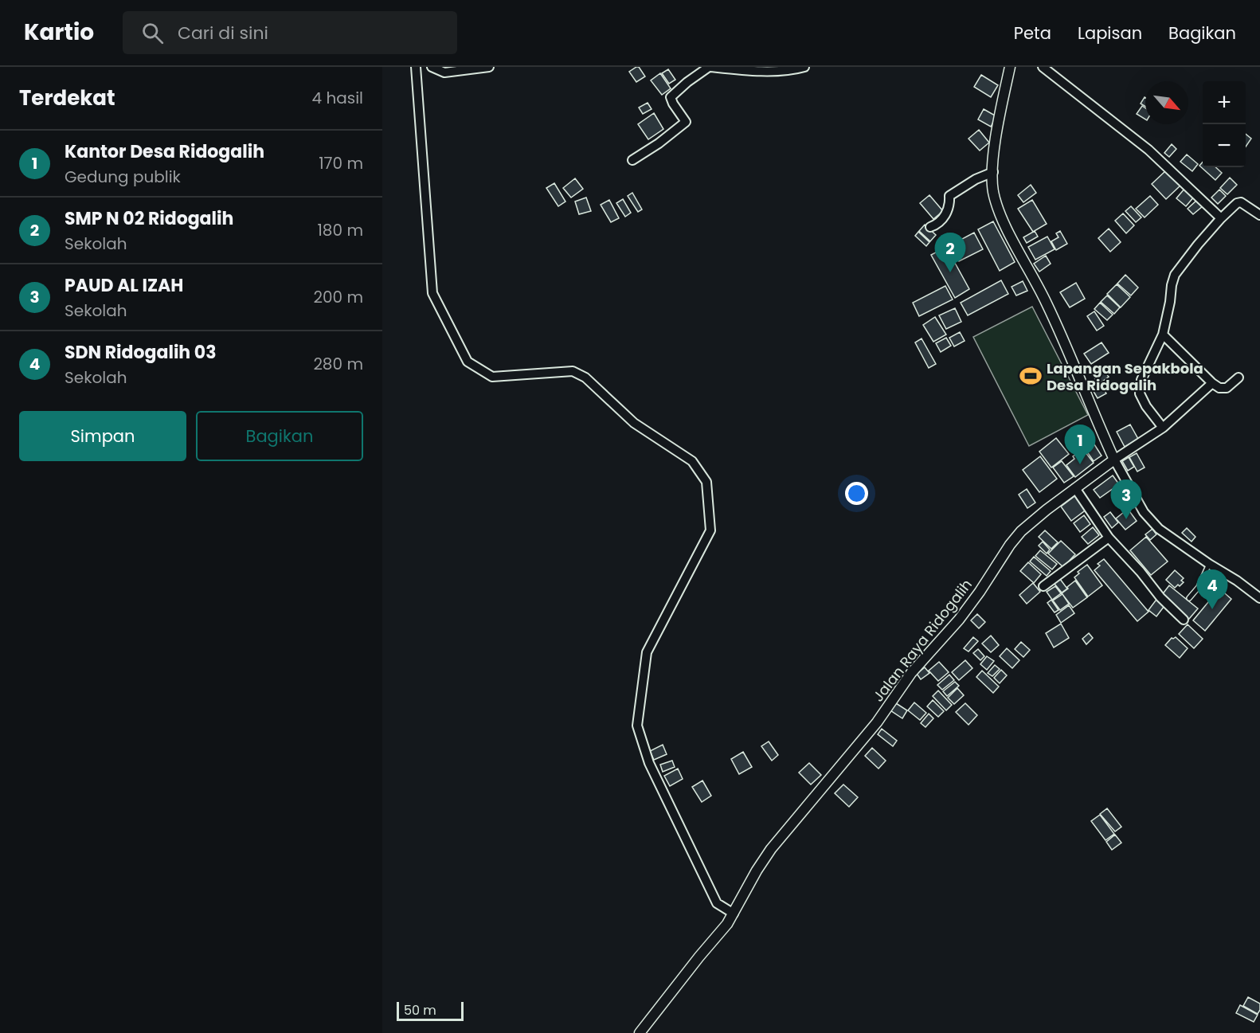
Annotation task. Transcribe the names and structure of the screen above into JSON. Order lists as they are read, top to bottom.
{
  "streets": {
    "street": ["Jalan Raya Ridogalih"]
  },
  "places": {
    "sports": ["Lapangan Sepakbola Desa Ridogalih"]
  },
  "scale_bar": "50 m",
  "north": "bottom right",
  "page": {
    "header": "Kartio",
    "search": "Cari di sini",
    "nav": ["Peta", "Lapisan", "Bagikan"],
    "heading": ["Terdekat", "4 hasil"],
    "map_buttons": ["+", "−"],
    "list": [
      {
        "mark": "1",
        "name": "Kantor Desa Ridogalih",
        "note": "Gedung publik",
        "value": "170 m"
      },
      {
        "mark": "2",
        "name": "SMP N 02 Ridogalih",
        "note": "Sekolah",
        "value": "180 m"
      },
      {
        "mark": "3",
        "name": "PAUD AL IZAH",
        "note": "Sekolah",
        "value": "200 m"
      },
      {
        "mark": "4",
        "name": "SDN Ridogalih 03",
        "note": "Sekolah",
        "value": "280 m"
      }
    ],
    "pins": [
      "2",
      "1",
      "3",
      "4"
    ],
    "buttons": ["Simpan", "Bagikan"],
    "scale": "50 m"
  }
}
